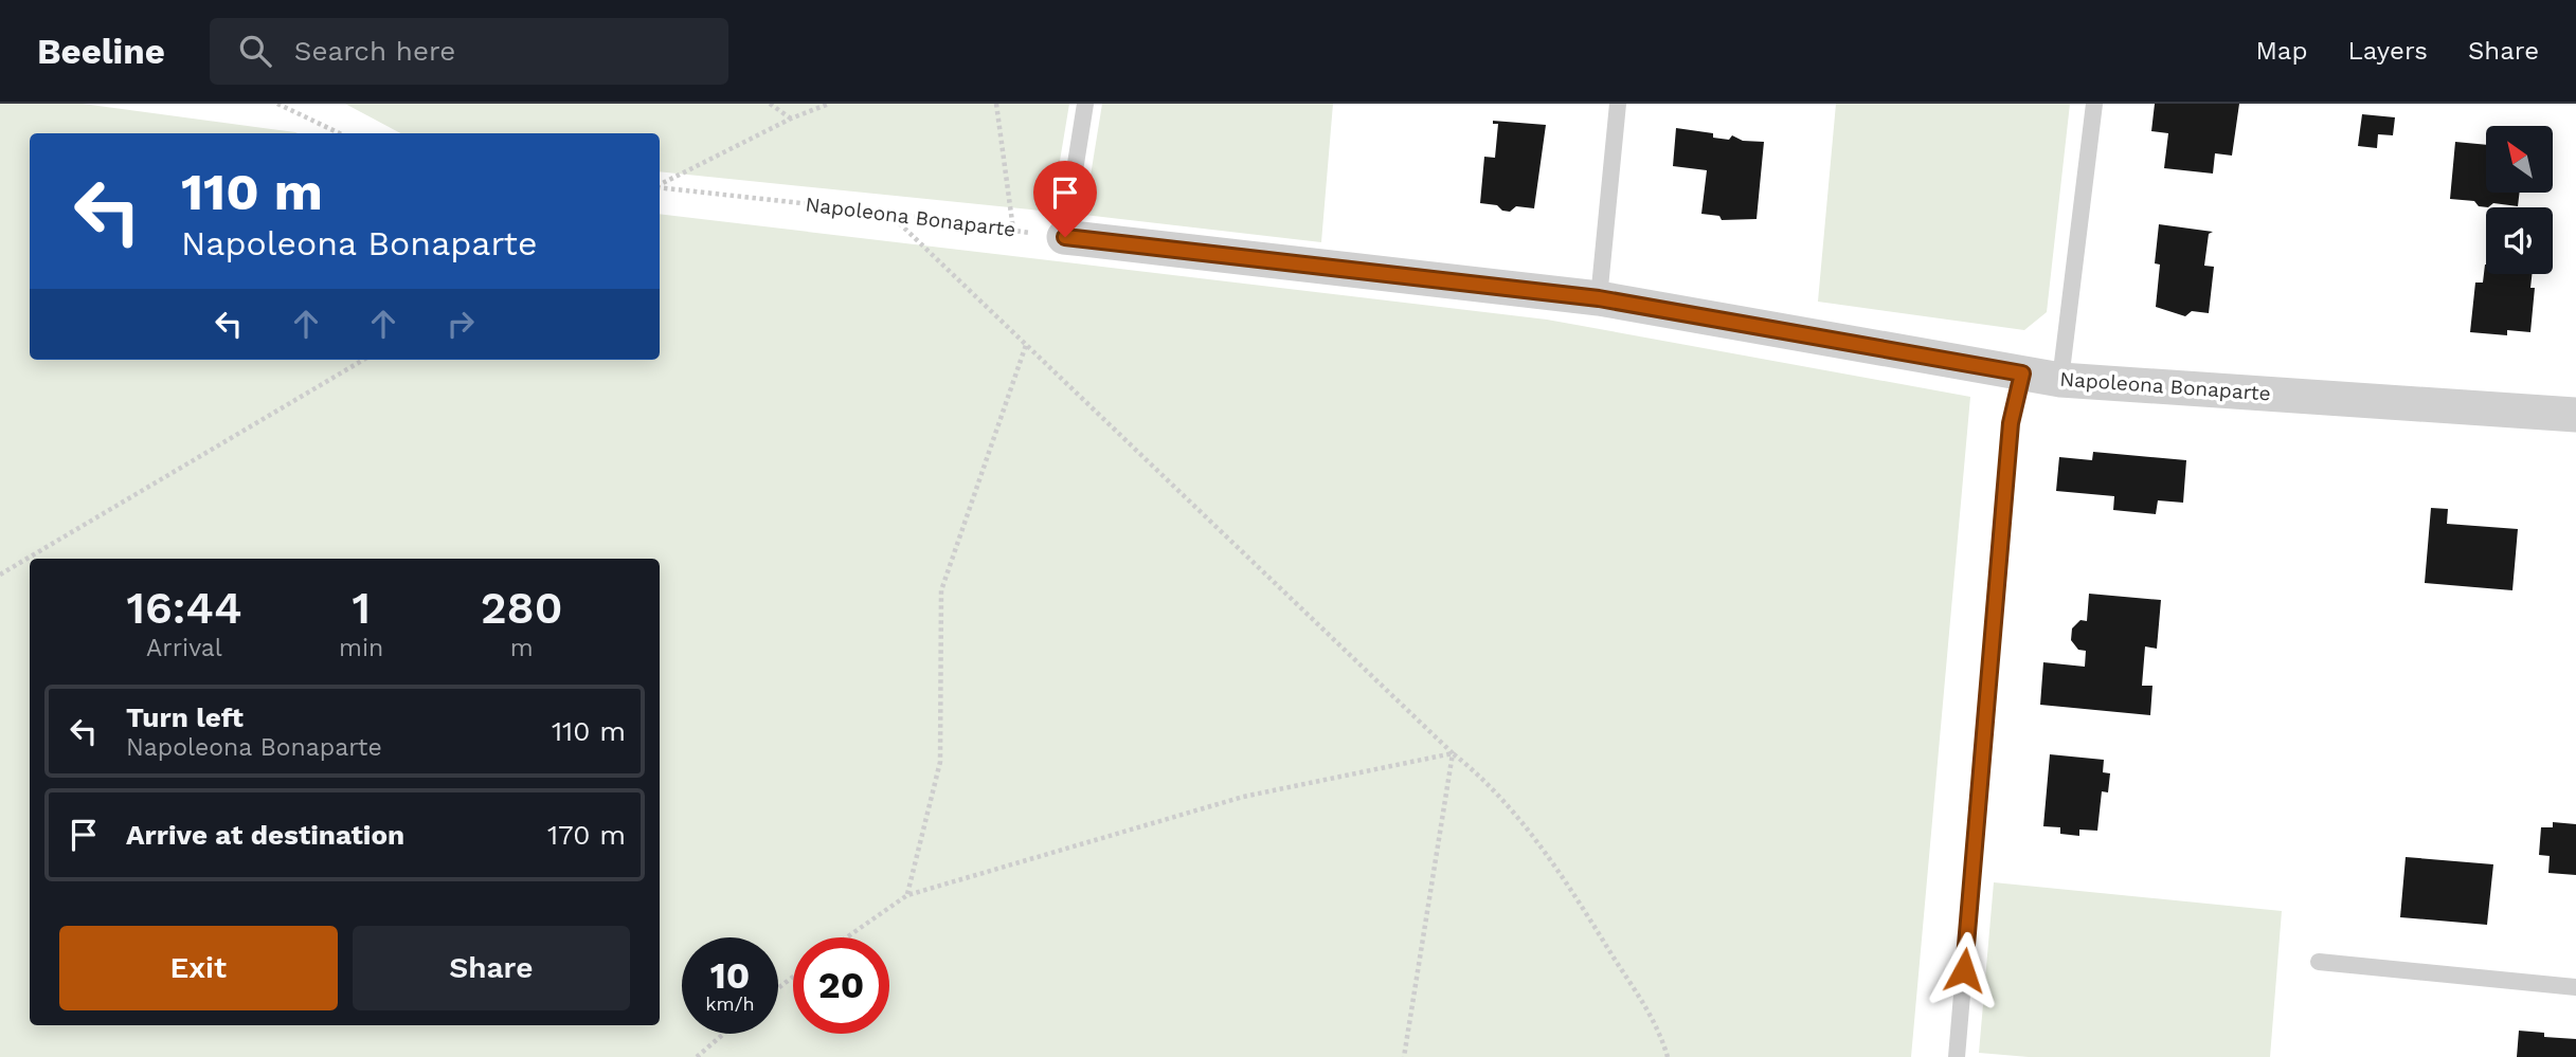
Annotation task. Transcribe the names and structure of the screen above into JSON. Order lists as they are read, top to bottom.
{
  "streets": {
    "street": ["Napoleona Bonaparte"]
  },
  "north": "top left",
  "page": {
    "header": "Beeline",
    "search": "Search here",
    "nav": ["Map", "Layers", "Share"],
    "turn": ["110 m", "Napoleona Bonaparte"],
    "eta": [
      "16:44",
      "Arrival",
      "1",
      "min",
      "280",
      "m"
    ],
    "list": [
      {
        "name": "Turn left",
        "note": "Napoleona Bonaparte",
        "value": "110 m"
      },
      {
        "name": "Arrive at destination",
        "value": "170 m"
      }
    ],
    "buttons": ["Exit", "Share"],
    "speed": "10 km/h",
    "limit": "20"
  }
}
